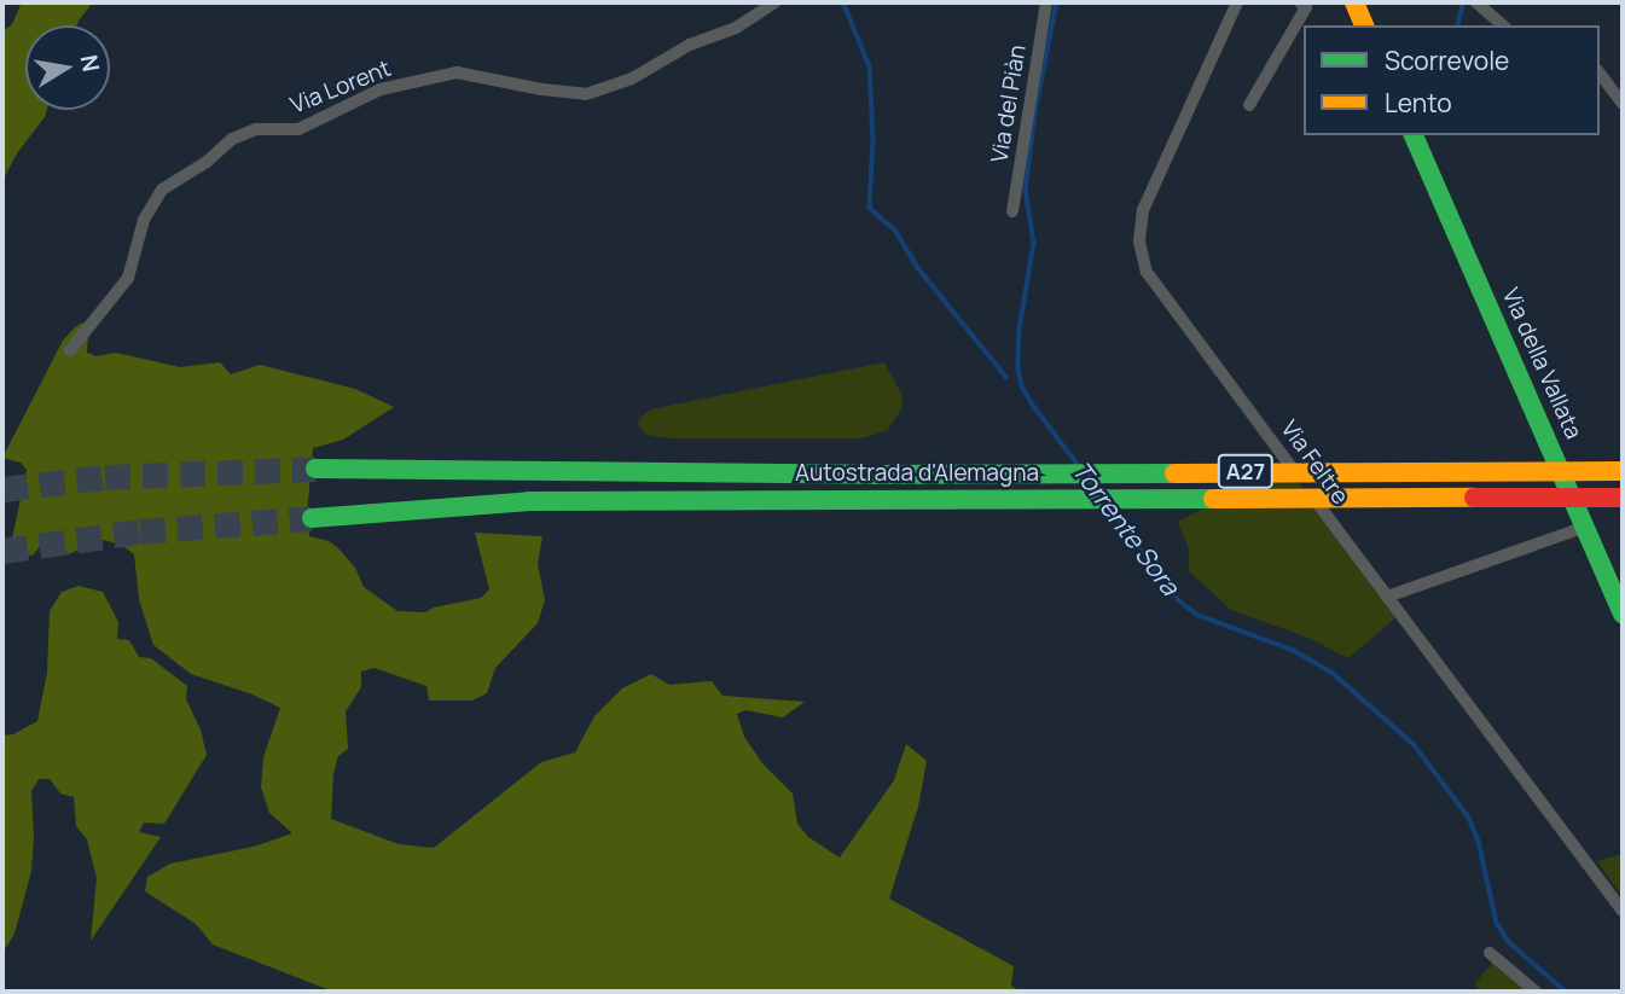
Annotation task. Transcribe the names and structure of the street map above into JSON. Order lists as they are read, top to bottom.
{
  "streets": {
    "main road": ["Via della Vallata", "A27", "Autostrada d'Alemagna"],
    "street": ["Via Lorent", "Via del Piàn", "Via Feltre"]
  },
  "water": ["Torrente Sora"],
  "legend": ["Scorrevole", "Lento"],
  "north": "right"
}
